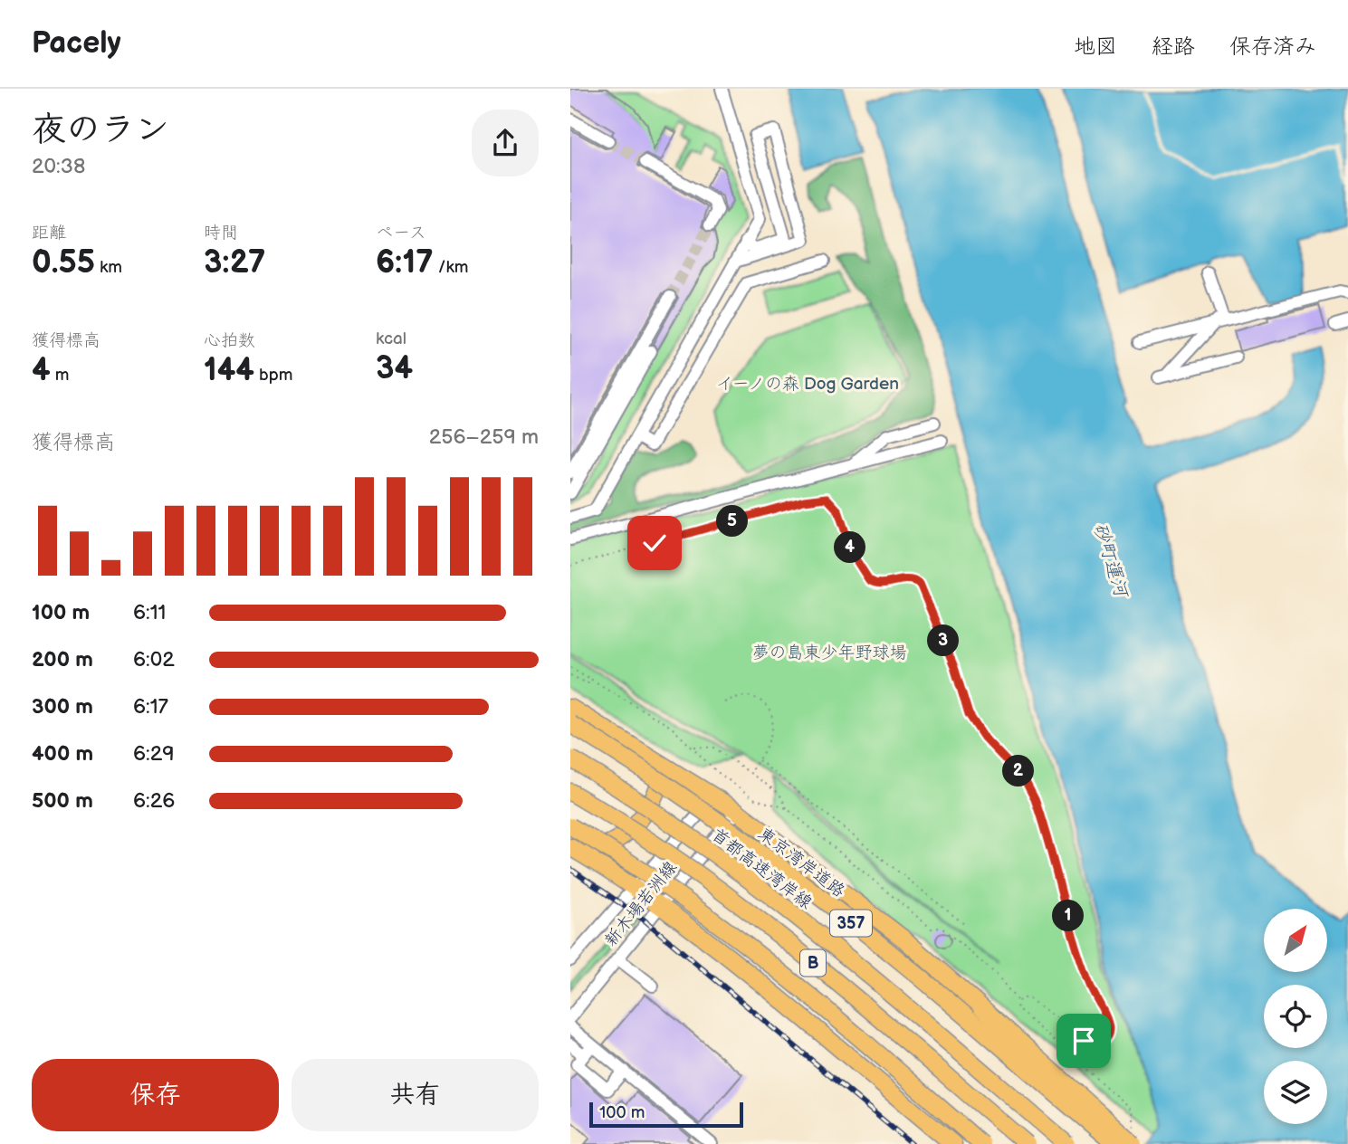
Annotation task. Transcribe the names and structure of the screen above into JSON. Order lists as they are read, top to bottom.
{
  "streets": {
    "highway": [
      "東京湾岸道路",
      "首都高速湾岸線",
      "357",
      "B"
    ],
    "street": ["新木場若洲線"]
  },
  "crossings": [
    ["新木場若洲線", "357"]
  ],
  "water": ["砂町運河"],
  "parks": ["イーノの森 Dog Garden", "夢の島東少年野球場"],
  "scale_bar": "100 m",
  "north": "top right",
  "page": {
    "header": "Pacely",
    "nav": ["地図", "経路", "保存済み"],
    "heading": ["夜のラン", "20:38"],
    "stats": [
      ["距離", "0.55 km"],
      ["時間", "3:27"],
      ["ペース", "6:17 /km"],
      ["獲得標高", "4 m"],
      ["心拍数", "144 bpm"],
      ["kcal", "34"]
    ],
    "chart": ["獲得標高", "256–259 m"],
    "pins": [
      "5",
      "4",
      "3",
      "2",
      "1"
    ],
    "list": [
      {
        "name": "100 m",
        "note": "6:11"
      },
      {
        "name": "200 m",
        "note": "6:02"
      },
      {
        "name": "300 m",
        "note": "6:17"
      },
      {
        "name": "400 m",
        "note": "6:29"
      },
      {
        "name": "500 m",
        "note": "6:26"
      }
    ],
    "buttons": ["保存", "共有"],
    "scale": "100 m"
  }
}
